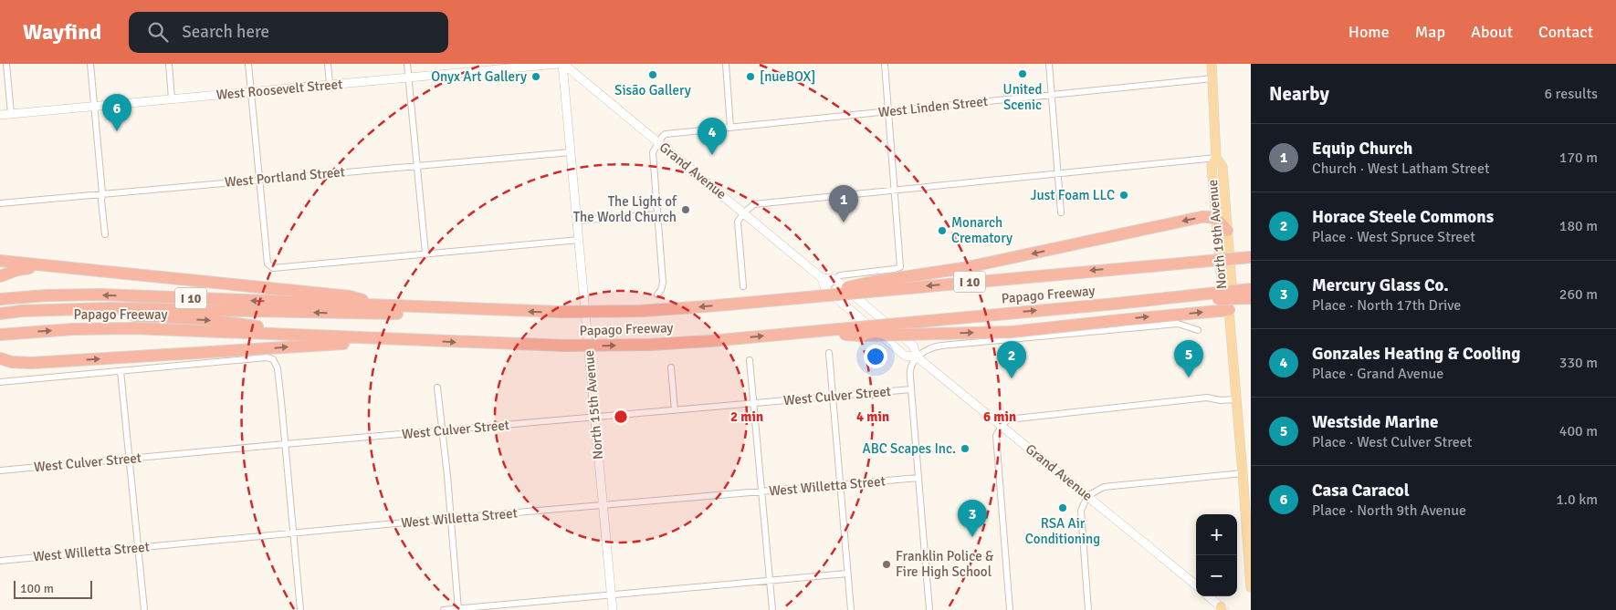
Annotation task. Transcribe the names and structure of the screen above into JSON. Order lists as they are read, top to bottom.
{
  "streets": {
    "highway": ["I 10", "Papago Freeway"],
    "main road": ["North 19th Avenue"],
    "street": [
      "West Roosevelt Street",
      "West Linden Street",
      "Grand Avenue",
      "West Portland Street",
      "West Culver Street",
      "North 15th Avenue",
      "West Willetta Street"
    ]
  },
  "crossings": [
    ["West Linden Street", "Grand Avenue"],
    ["West Linden Street", "North 19th Avenue"],
    ["Grand Avenue", "North 15th Avenue"],
    ["West Portland Street", "North 15th Avenue"],
    ["West Culver Street", "North 15th Avenue"],
    ["North 15th Avenue", "West Willetta Street"]
  ],
  "places": [
    "United Scenic",
    "Sisāo Gallery",
    "Onyx Art Gallery",
    "[nueBOX]",
    "Just Foam LLC",
    "The Light of The World Church",
    "Monarch Crematory",
    "ABC Scapes Inc.",
    "RSA Air Conditioning",
    "Franklin Police & Fire High School"
  ],
  "scale_bar": "100 m",
  "page": {
    "header": "Wayfind",
    "search": "Search here",
    "nav": [
      "Home",
      "Map",
      "About",
      "Contact"
    ],
    "heading": ["Nearby", "6 results"],
    "pins": [
      "6",
      "4",
      "1",
      "5",
      "2",
      "3"
    ],
    "list": [
      {
        "mark": "1",
        "name": "Equip Church",
        "note": "Church · West Latham Street",
        "value": "170 m"
      },
      {
        "mark": "2",
        "name": "Horace Steele Commons",
        "note": "Place · West Spruce Street",
        "value": "180 m"
      },
      {
        "mark": "3",
        "name": "Mercury Glass Co.",
        "note": "Place · North 17th Drive",
        "value": "260 m"
      },
      {
        "mark": "4",
        "name": "Gonzales Heating & Cooling",
        "note": "Place · Grand Avenue",
        "value": "330 m"
      },
      {
        "mark": "5",
        "name": "Westside Marine",
        "note": "Place · West Culver Street",
        "value": "400 m"
      },
      {
        "mark": "6",
        "name": "Casa Caracol",
        "note": "Place · North 9th Avenue",
        "value": "1.0 km"
      }
    ],
    "map_buttons": ["+", "−"],
    "scale": "100 m"
  },
  "rings": ["2 min", "4 min", "6 min"]
}
